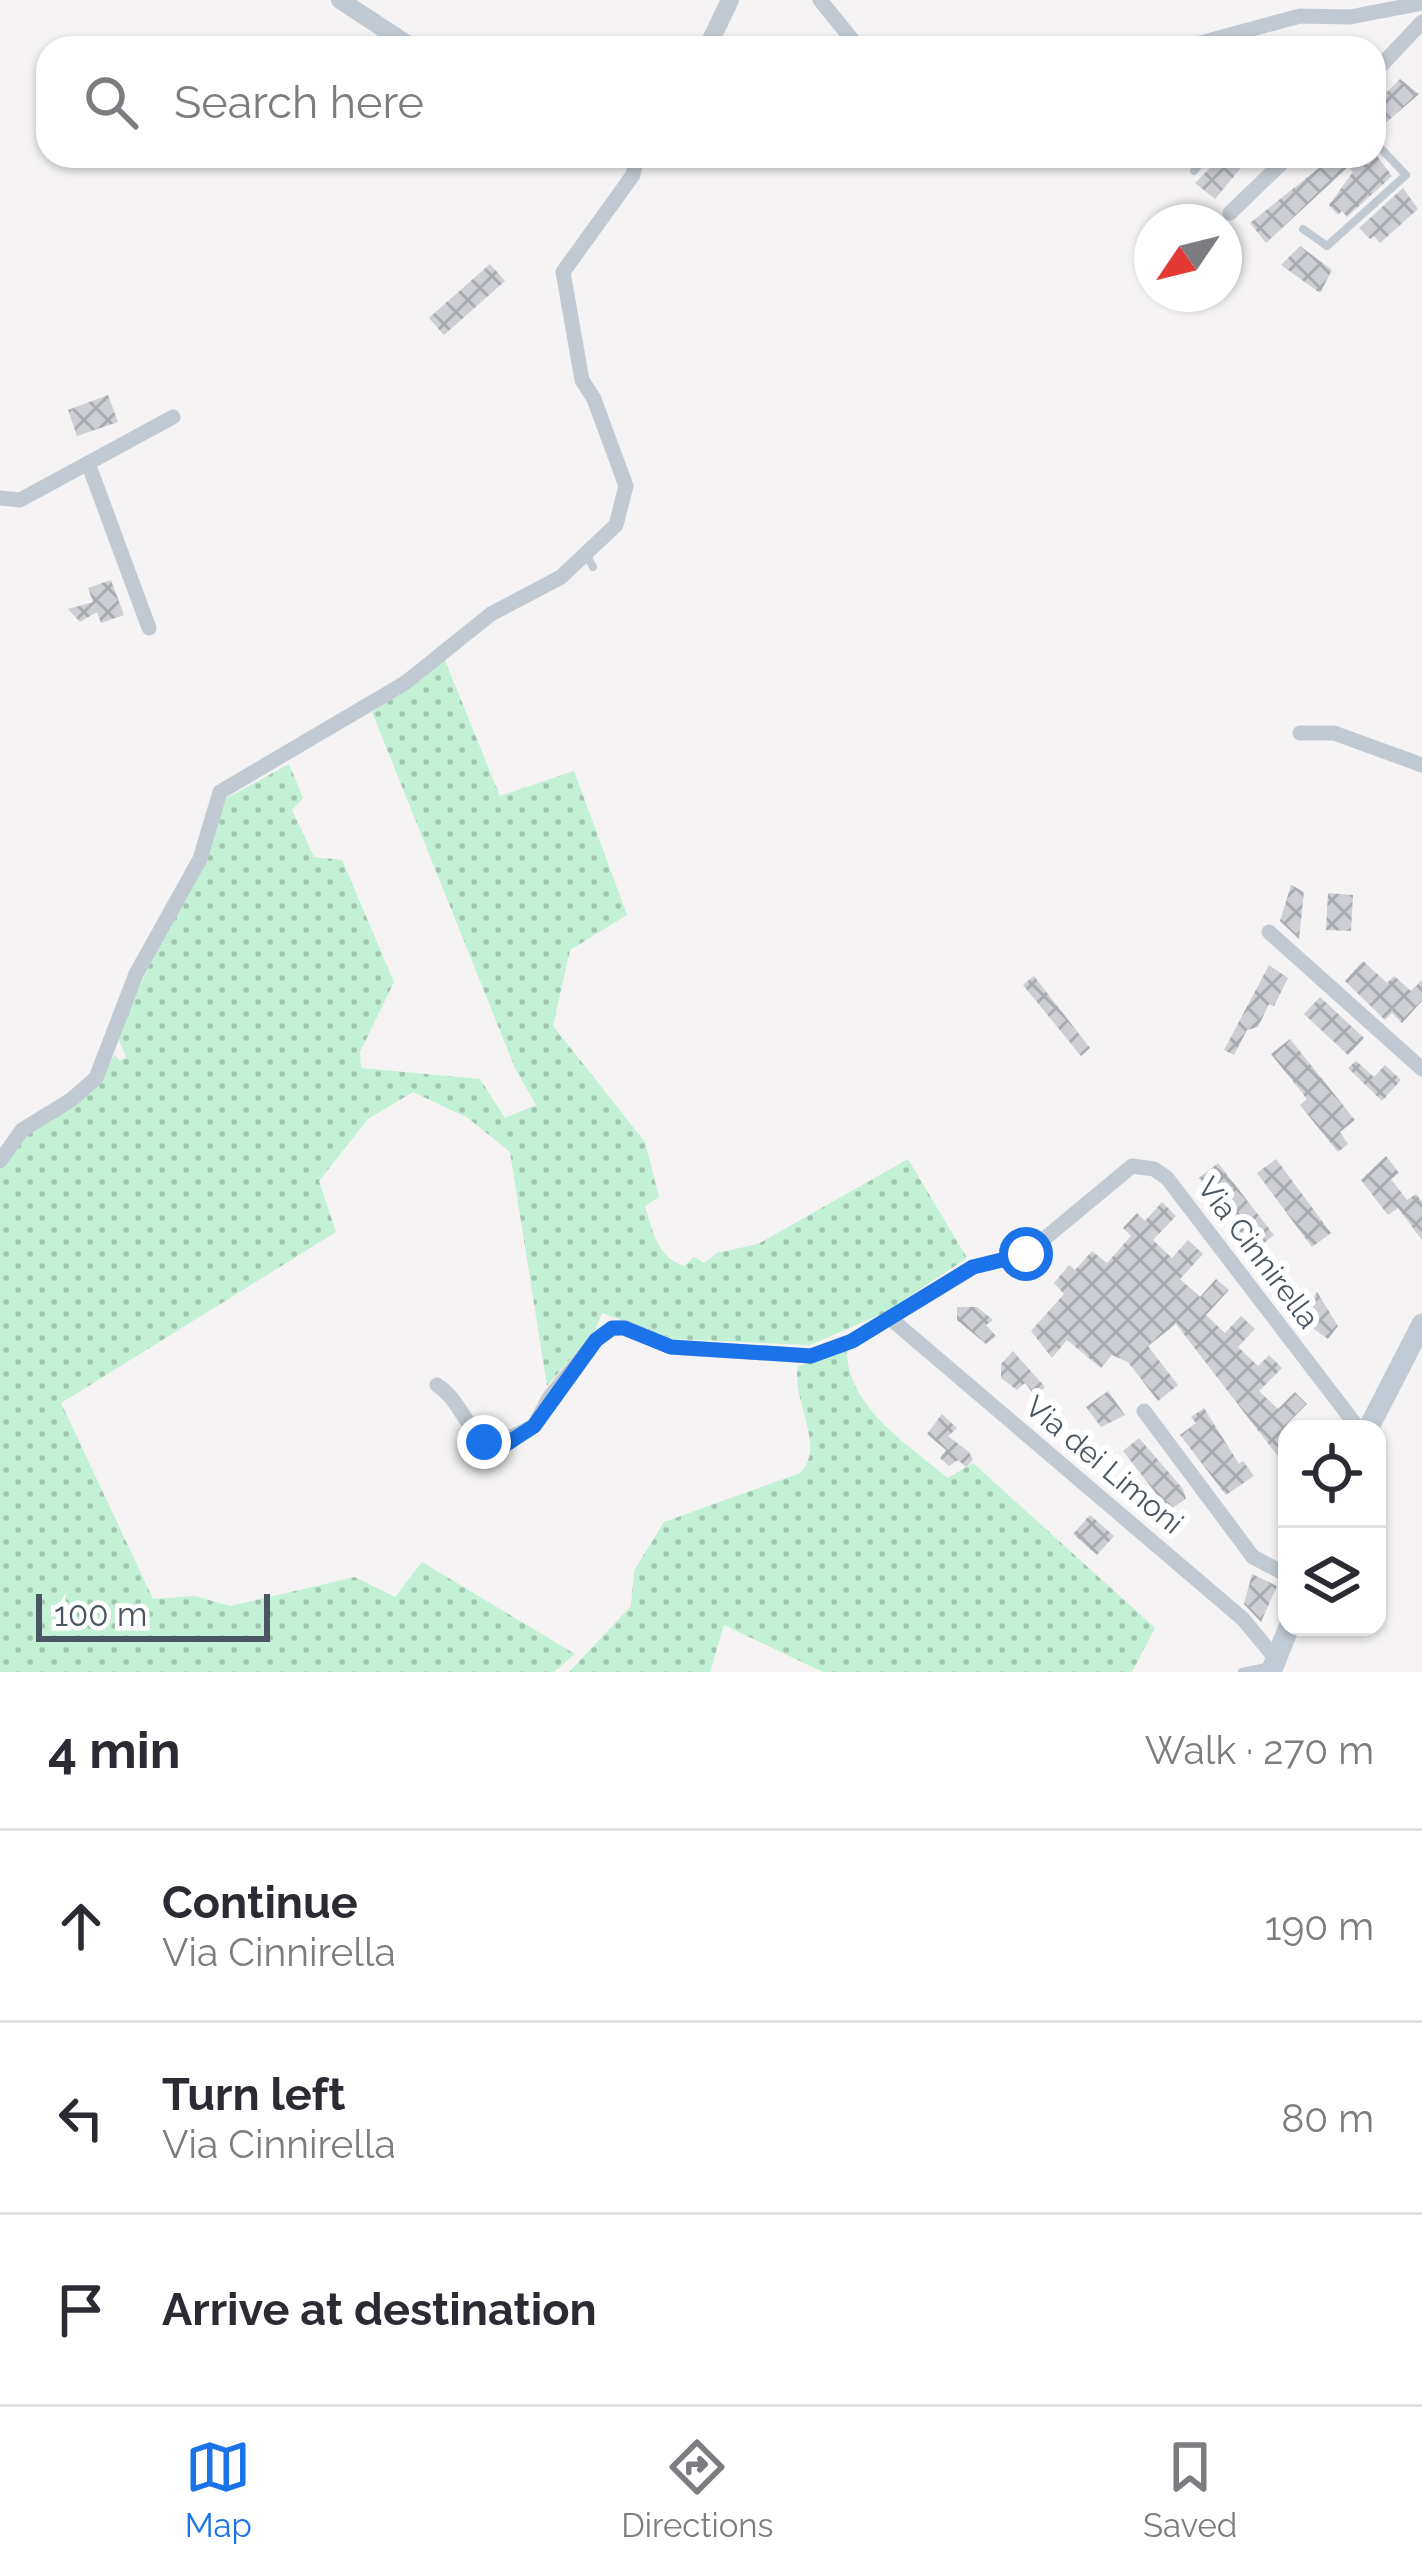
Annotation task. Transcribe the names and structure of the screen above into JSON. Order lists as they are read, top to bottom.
{
  "streets": {
    "street": ["Via Cinnirella", "Via dei Limoni"]
  },
  "crossings": [
    ["Via Cinnirella", "Via dei Limoni"]
  ],
  "scale_bar": "100 m",
  "north": "bottom left",
  "page": {
    "search": "Search here",
    "scale": "100 m",
    "heading": ["4 min", "Walk · 270 m"],
    "list": [
      ["Continue", "Via Cinnirella", "190 m"],
      ["Turn left", "Via Cinnirella", "80 m"],
      "Arrive at destination"
    ],
    "nav": ["Map", "Directions", "Saved"]
  }
}
